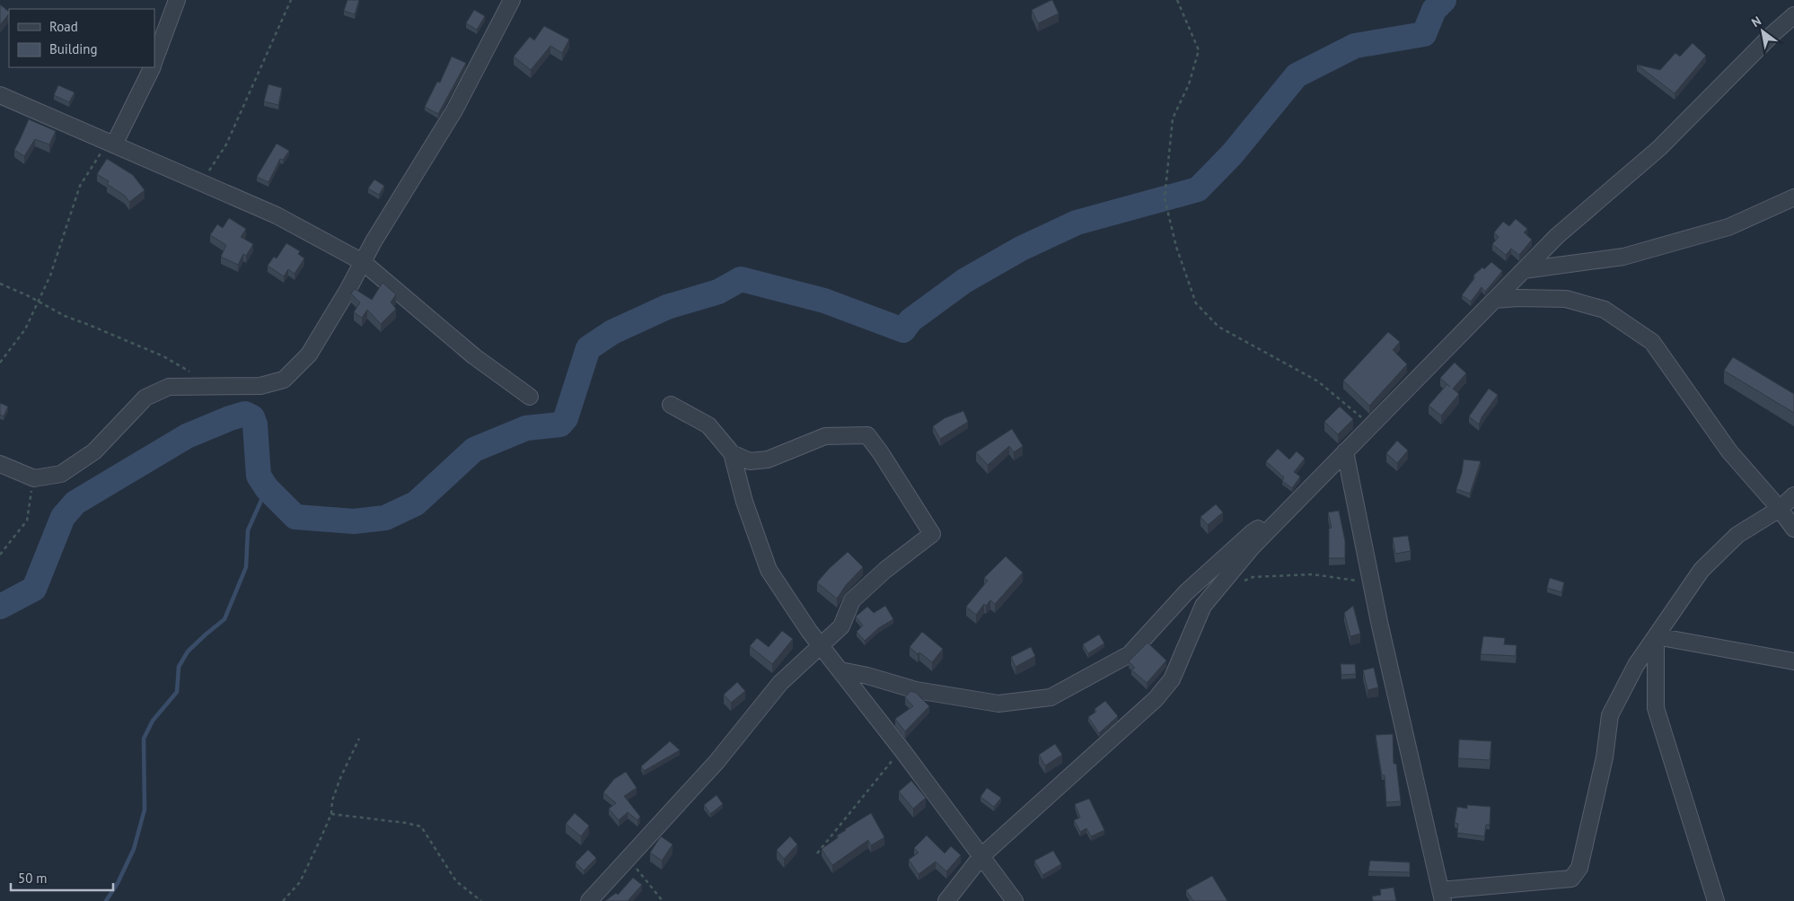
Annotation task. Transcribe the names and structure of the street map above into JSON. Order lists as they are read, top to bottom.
{
  "legend": ["Road", "Building"],
  "scale_bar": "50 m",
  "north": "top left"
}
